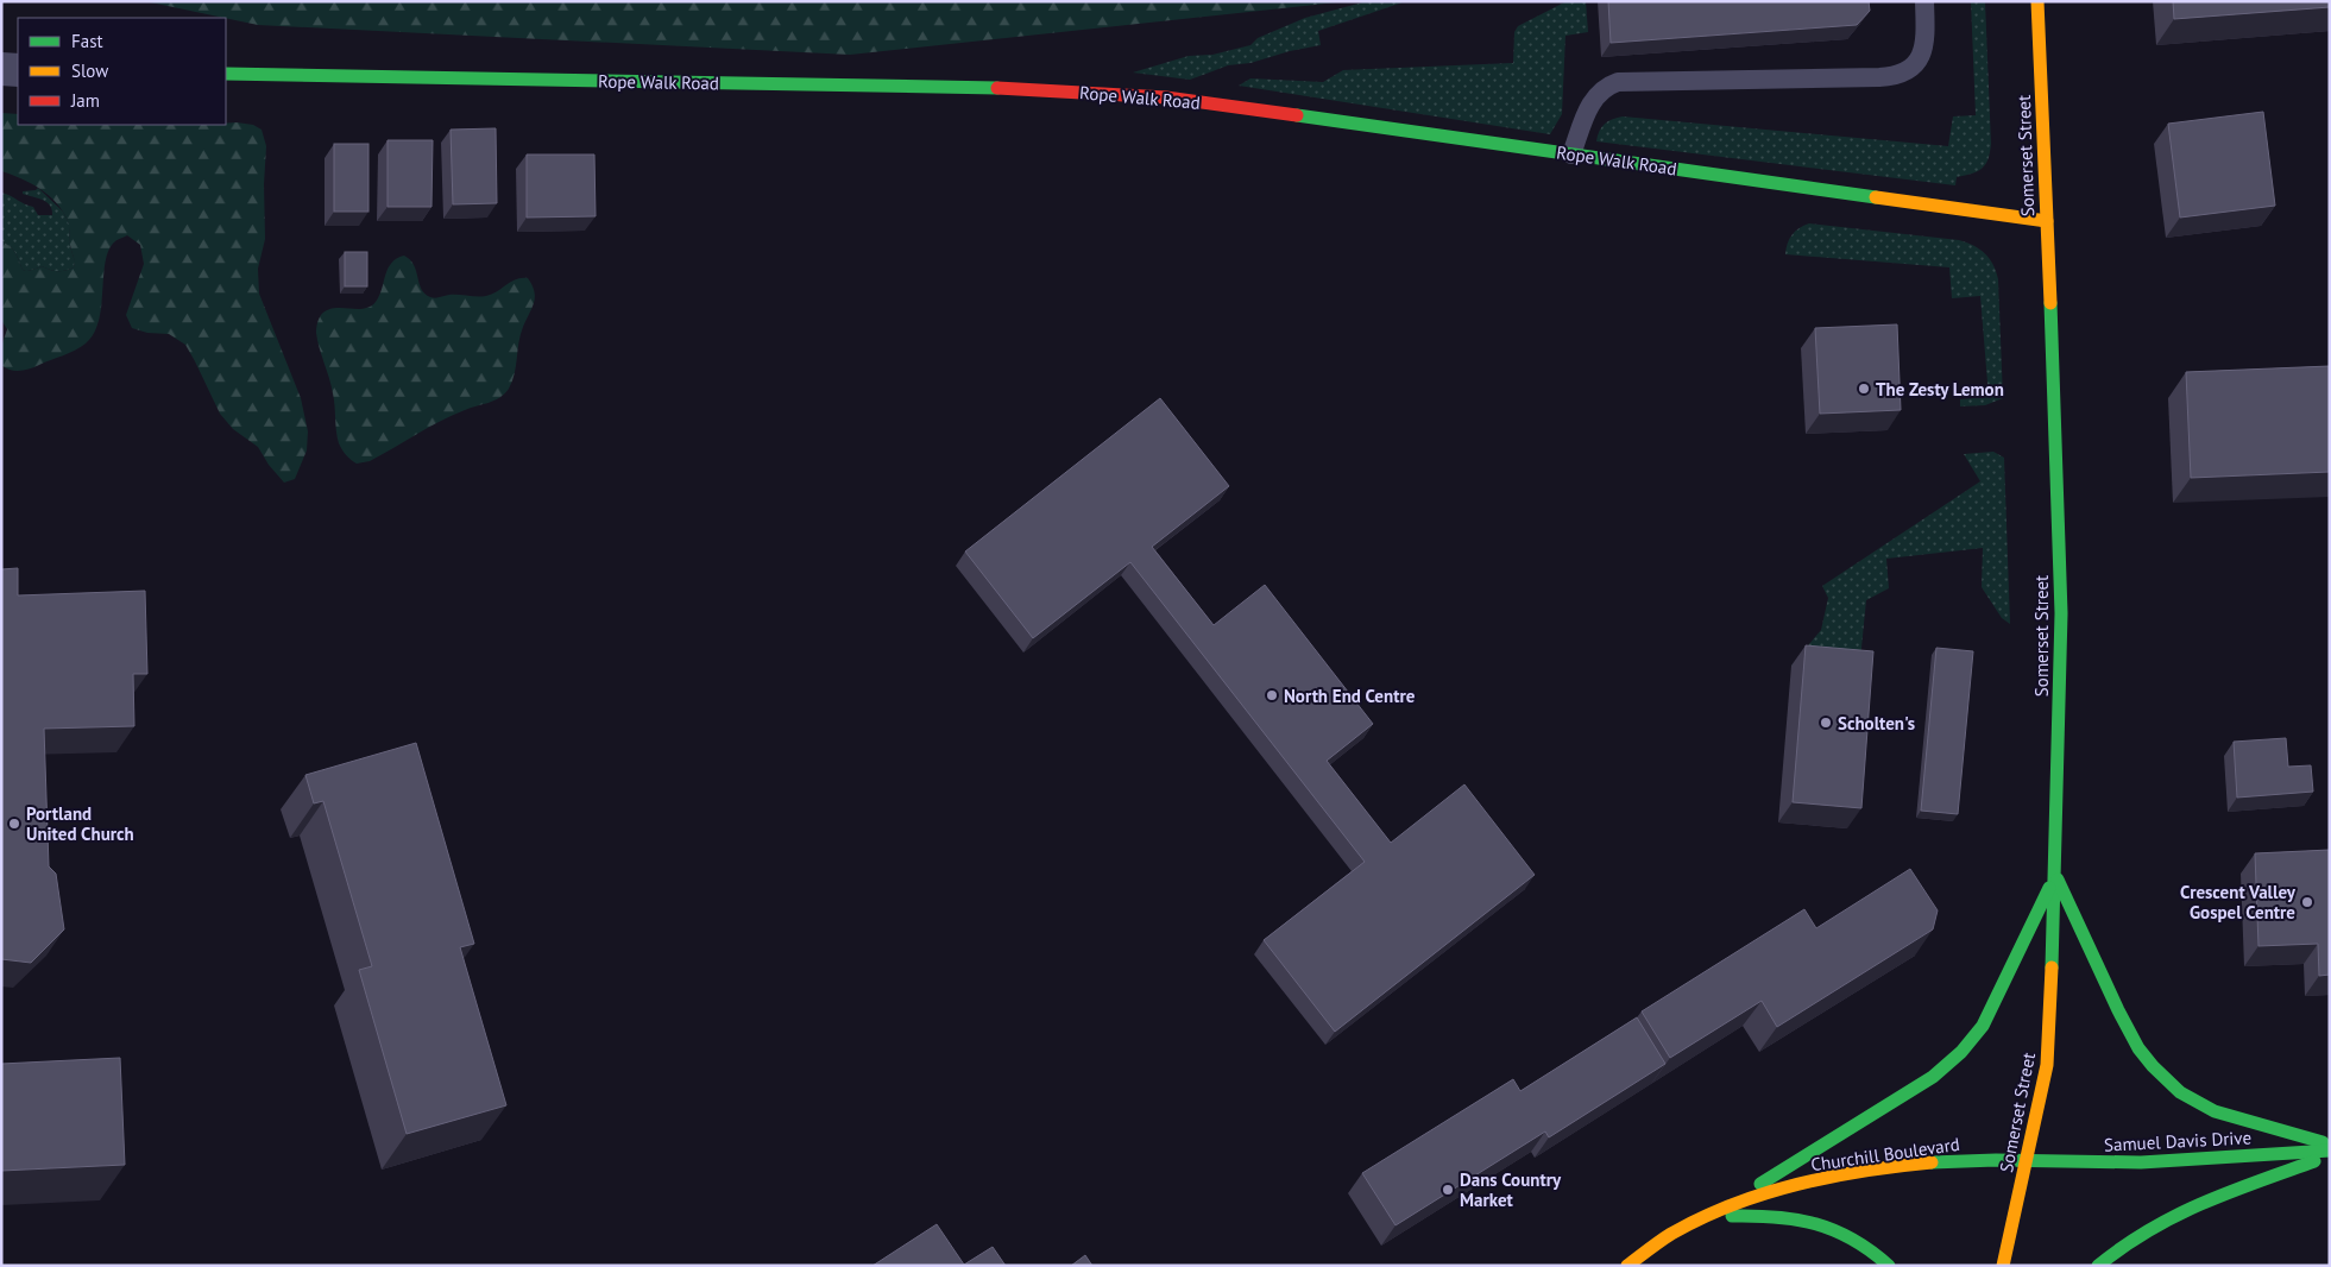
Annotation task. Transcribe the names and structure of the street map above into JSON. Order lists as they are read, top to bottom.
{
  "streets": {
    "street": [
      "Rope Walk Road",
      "Somerset Street",
      "Samuel Davis Drive",
      "Churchill Boulevard"
    ]
  },
  "crossings": [
    ["Rope Walk Road", "Somerset Street"],
    ["Somerset Street", "Samuel Davis Drive"],
    ["Somerset Street", "Churchill Boulevard"],
    ["Samuel Davis Drive", "Churchill Boulevard"]
  ],
  "places": [
    "The Zesty Lemon",
    "North End Centre",
    "Scholten's",
    "Portland United Church",
    "Crescent Valley Gospel Centre",
    "Dans Country Market"
  ],
  "legend": ["Fast", "Slow", "Jam"]
}
